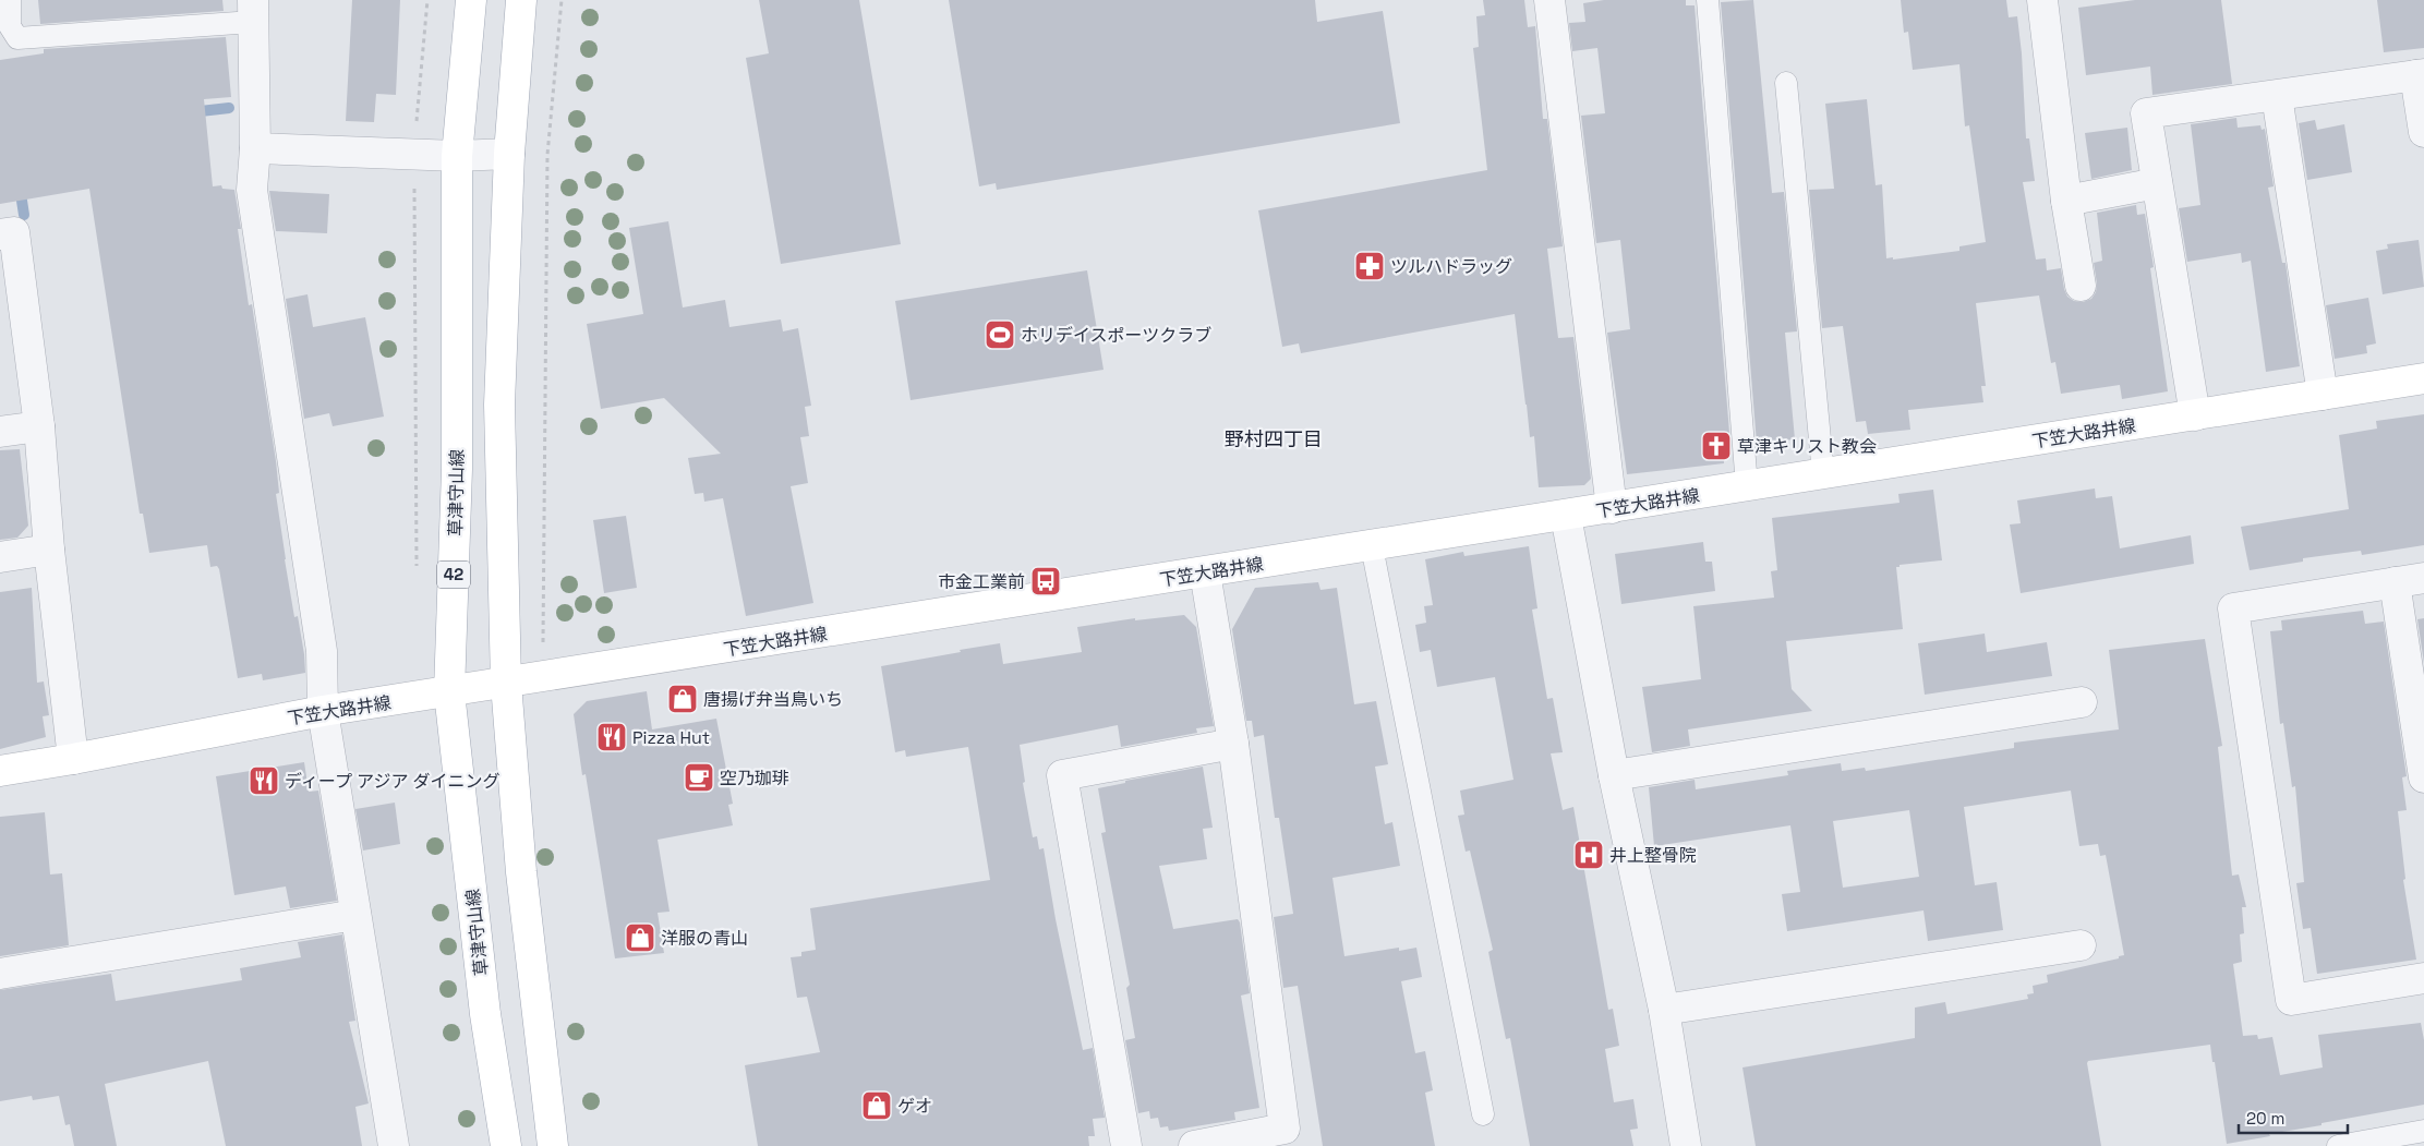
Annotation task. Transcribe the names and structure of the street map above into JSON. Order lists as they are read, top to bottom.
{
  "streets": {
    "main road": ["下笠大路井線", "草津守山線", "42"]
  },
  "crossings": [
    ["下笠大路井線", "草津守山線"]
  ],
  "districts": ["野村四丁目"],
  "places": {
    "pharmacy": ["ツルハドラッグ"],
    "sports": ["ホリデイスポーツクラブ"],
    "church": ["草津キリスト教会"],
    "bus stop": ["市金工業前"],
    "shop": ["唐揚げ弁当鳥いち", "洋服の青山", "ゲオ"],
    "restaurant": ["Pizza Hut", "ディープ アジア ダイニング"],
    "cafe": ["空乃珈琲"],
    "hospital": ["井上整骨院"]
  },
  "scale_bar": "20 m"
}
